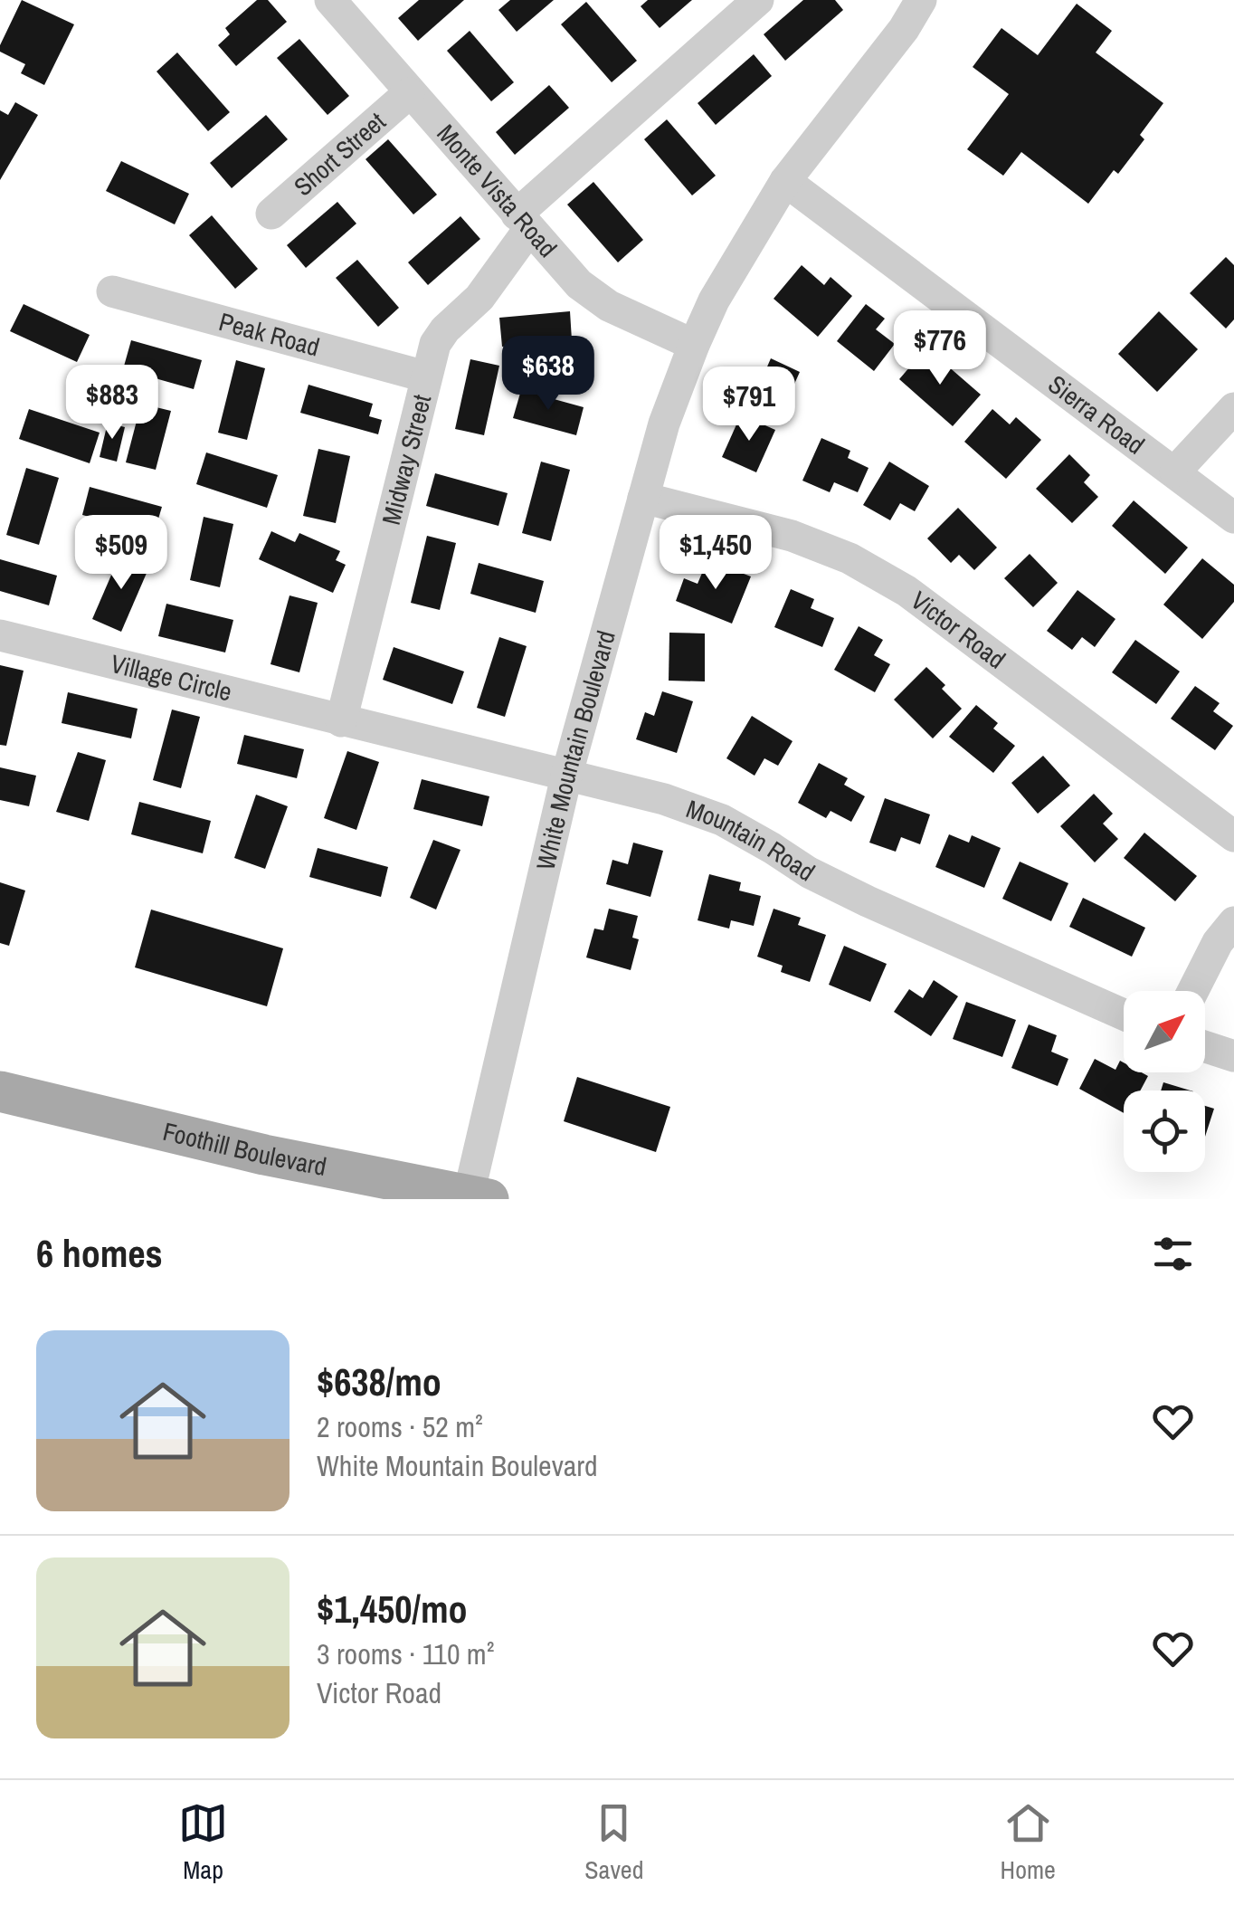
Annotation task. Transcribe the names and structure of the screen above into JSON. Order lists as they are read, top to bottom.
{
  "streets": {
    "main road": ["Foothill Boulevard"],
    "street": [
      "Short Street",
      "Monte Vista Road",
      "Peak Road",
      "Sierra Road",
      "Midway Street",
      "Victor Road",
      "Village Circle",
      "White Mountain Boulevard",
      "Mountain Road"
    ]
  },
  "crossings": [
    ["Short Street", "Monte Vista Road"],
    ["Monte Vista Road", "Midway Street"],
    ["Monte Vista Road", "White Mountain Boulevard"],
    ["Peak Road", "Midway Street"],
    ["Sierra Road", "White Mountain Boulevard"],
    ["Midway Street", "Village Circle"],
    ["Midway Street", "Mountain Road"],
    ["Victor Road", "White Mountain Boulevard"],
    ["Village Circle", "Mountain Road"],
    ["White Mountain Boulevard", "Mountain Road"],
    ["White Mountain Boulevard", "Foothill Boulevard"]
  ],
  "north": "top right",
  "page": {
    "price": [
      "$776",
      "$638",
      "$883",
      "$791",
      "$509",
      "$1,450"
    ],
    "heading": "6 homes",
    "list": [
      {
        "name": "$638/mo",
        "note": "2 rooms · 52 m² · White Mountain Boulevard"
      },
      {
        "name": "$1,450/mo",
        "note": "3 rooms · 110 m² · Victor Road"
      }
    ],
    "tabs": ["Map", "Saved", "Home"]
  }
}
